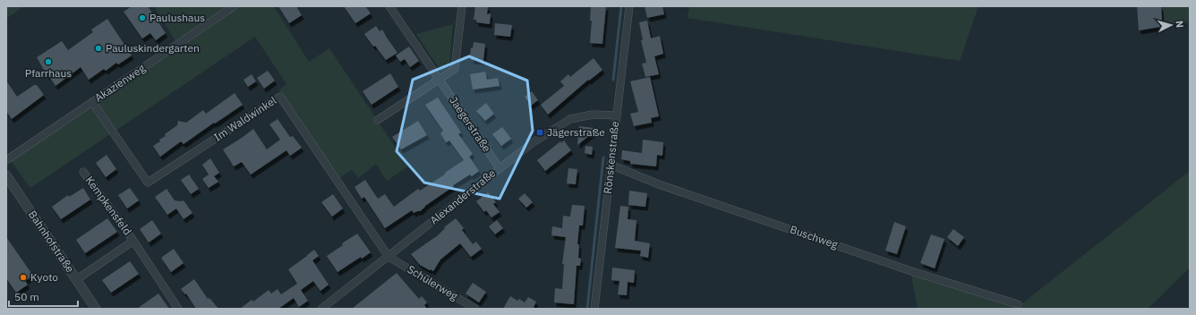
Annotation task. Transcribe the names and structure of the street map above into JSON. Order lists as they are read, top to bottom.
{
  "streets": {
    "street": [
      "Akazienweg",
      "Im Waldwinkel",
      "Jaegerstraße",
      "Rönskenstraße",
      "Alexanderstraße",
      "Kempkensfeld",
      "Buschweg",
      "Bahnhofstraße",
      "Schülerweg"
    ]
  },
  "crossings": [
    ["Akazienweg", "Im Waldwinkel"],
    ["Im Waldwinkel", "Alexanderstraße"],
    ["Im Waldwinkel", "Schülerweg"],
    ["Jaegerstraße", "Alexanderstraße"],
    ["Rönskenstraße", "Alexanderstraße"],
    ["Rönskenstraße", "Buschweg"],
    ["Alexanderstraße", "Schülerweg"],
    ["Kempkensfeld", "Bahnhofstraße"]
  ],
  "places": {
    "other": [
      "Paulushaus",
      "Pauluskindergarten",
      "Pfarrhaus",
      "Kyoto"
    ],
    "transit": ["Jägerstraße"]
  },
  "scale_bar": "50 m",
  "north": "right"
}
